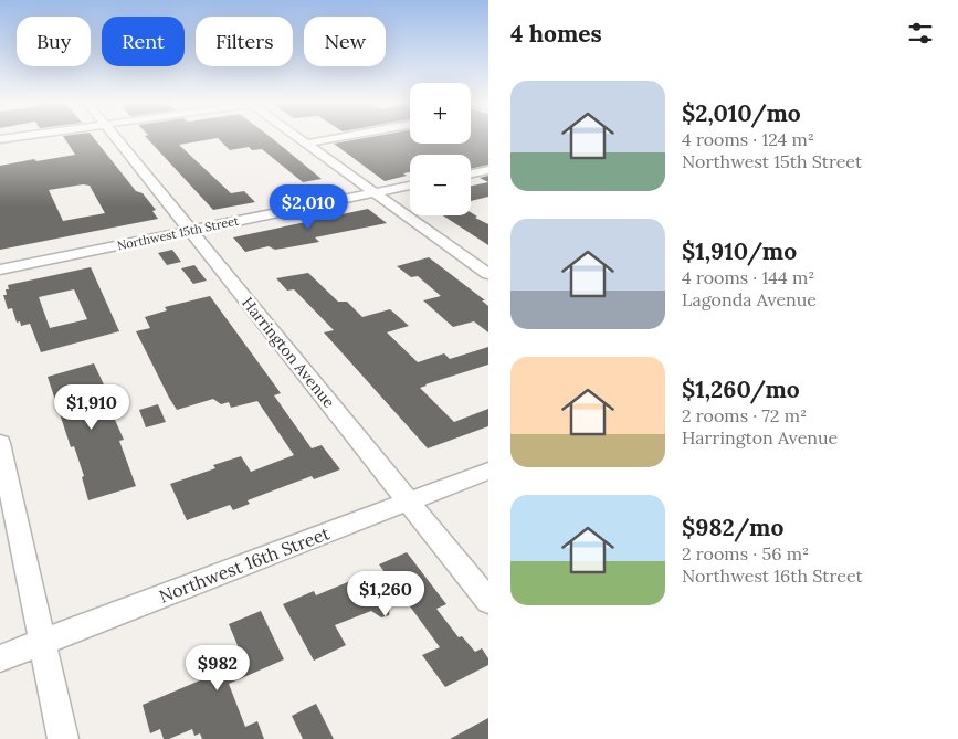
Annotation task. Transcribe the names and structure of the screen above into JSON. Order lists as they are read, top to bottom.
{
  "streets": {
    "street": ["Northwest 15th Street", "Harrington Avenue", "Northwest 16th Street"]
  },
  "crossings": [
    ["Northwest 15th Street", "Harrington Avenue"],
    ["Harrington Avenue", "Northwest 16th Street"]
  ],
  "page": {
    "heading": "4 homes",
    "chip": [
      "Buy",
      "Rent",
      "Filters",
      "New"
    ],
    "list": [
      {
        "name": "$2,010/mo",
        "note": "4 rooms · 124 m² · Northwest 15th Street"
      },
      {
        "name": "$1,910/mo",
        "note": "4 rooms · 144 m² · Lagonda Avenue"
      },
      {
        "name": "$1,260/mo",
        "note": "2 rooms · 72 m² · Harrington Avenue"
      },
      {
        "name": "$982/mo",
        "note": "2 rooms · 56 m² · Northwest 16th Street"
      }
    ],
    "map_buttons": ["+", "−"],
    "price": [
      "$2,010",
      "$1,910",
      "$1,260",
      "$982"
    ]
  }
}
